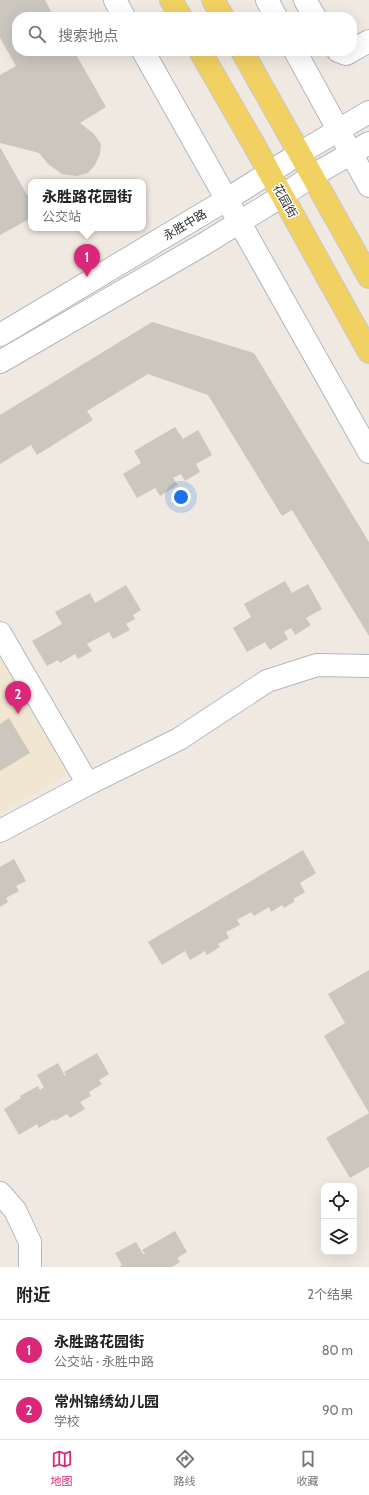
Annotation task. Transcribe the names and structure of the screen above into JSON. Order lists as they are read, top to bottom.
{
  "streets": {
    "main road": ["花园街"],
    "street": ["永胜中路"]
  },
  "crossings": [
    ["花园街", "永胜中路"]
  ],
  "page": {
    "search": "搜索地点",
    "popup": ["永胜路花园街", "公交站"],
    "pins": ["1", "2"],
    "heading": ["附近", "2个结果"],
    "list": [
      {
        "mark": "1",
        "name": "永胜路花园街",
        "note": "公交站 · 永胜中路",
        "value": "80 m"
      },
      {
        "mark": "2",
        "name": "常州锦绣幼儿园",
        "note": "学校",
        "value": "90 m"
      }
    ],
    "nav": ["地图", "路线", "收藏"]
  }
}
